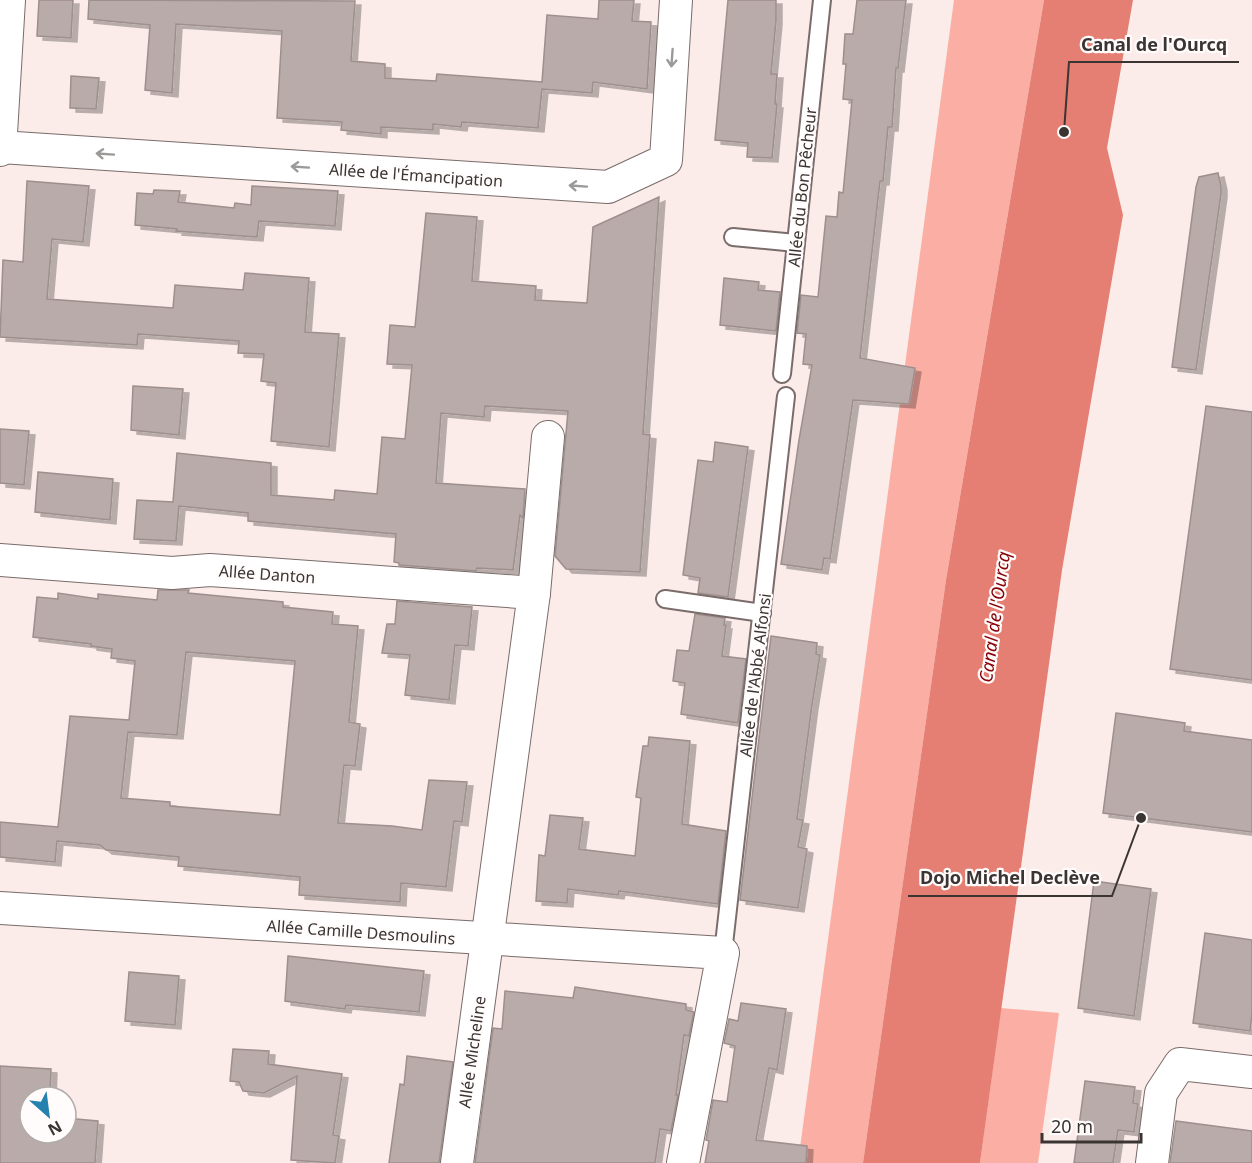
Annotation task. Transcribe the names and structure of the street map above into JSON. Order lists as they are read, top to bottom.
{
  "streets": {
    "street": [
      "Allée de l'Émancipation",
      "Allée Danton",
      "Allée Camille Desmoulins",
      "Allée Micheline"
    ],
    "lane": ["Allée du Bon Pêcheur", "Allée de l'Abbé Alfonsi"]
  },
  "crossings": [
    ["Allée de l'Abbé Alfonsi", "Allée Camille Desmoulins"],
    ["Allée Camille Desmoulins", "Allée Micheline"]
  ],
  "one_way": ["Allée de l'Émancipation"],
  "water": ["Canal de l'Ourcq"],
  "places": ["Canal de l'Ourcq", "Dojo Michel Declève"],
  "scale_bar": "20 m",
  "north": "bottom right"
}
